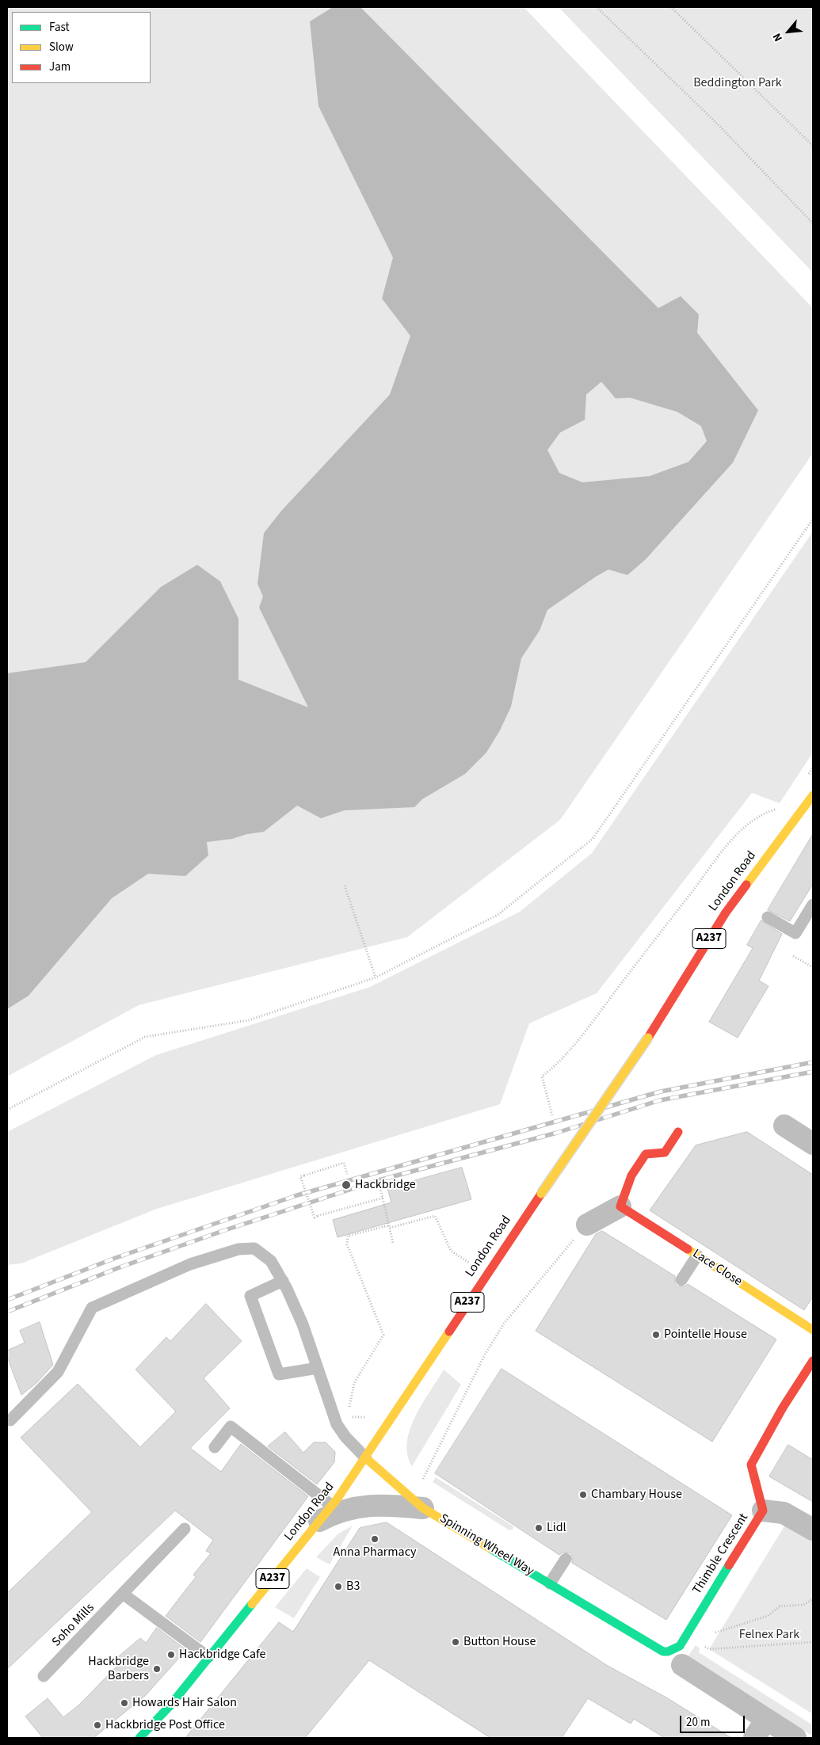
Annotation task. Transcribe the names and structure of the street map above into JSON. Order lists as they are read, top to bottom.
{
  "streets": {
    "main road": [
      "London Road",
      "A237",
      "Lace Close",
      "Spinning Wheel Way",
      "Thimble Crescent"
    ],
    "lane": ["Soho Mills"]
  },
  "crossings": [
    ["London Road", "Spinning Wheel Way"],
    ["Spinning Wheel Way", "Thimble Crescent"]
  ],
  "parks": ["Beddington Park", "Felnex Park"],
  "places": [
    "Hackbridge",
    "Pointelle House",
    "Chambary House",
    "Lidl",
    "Anna Pharmacy",
    "B3",
    "Button House",
    "Hackbridge Cafe",
    "Hackbridge Barbers",
    "Howards Hair Salon",
    "Hackbridge Post Office"
  ],
  "legend": ["Fast", "Slow", "Jam"],
  "scale_bar": "20 m",
  "north": "bottom left"
}
